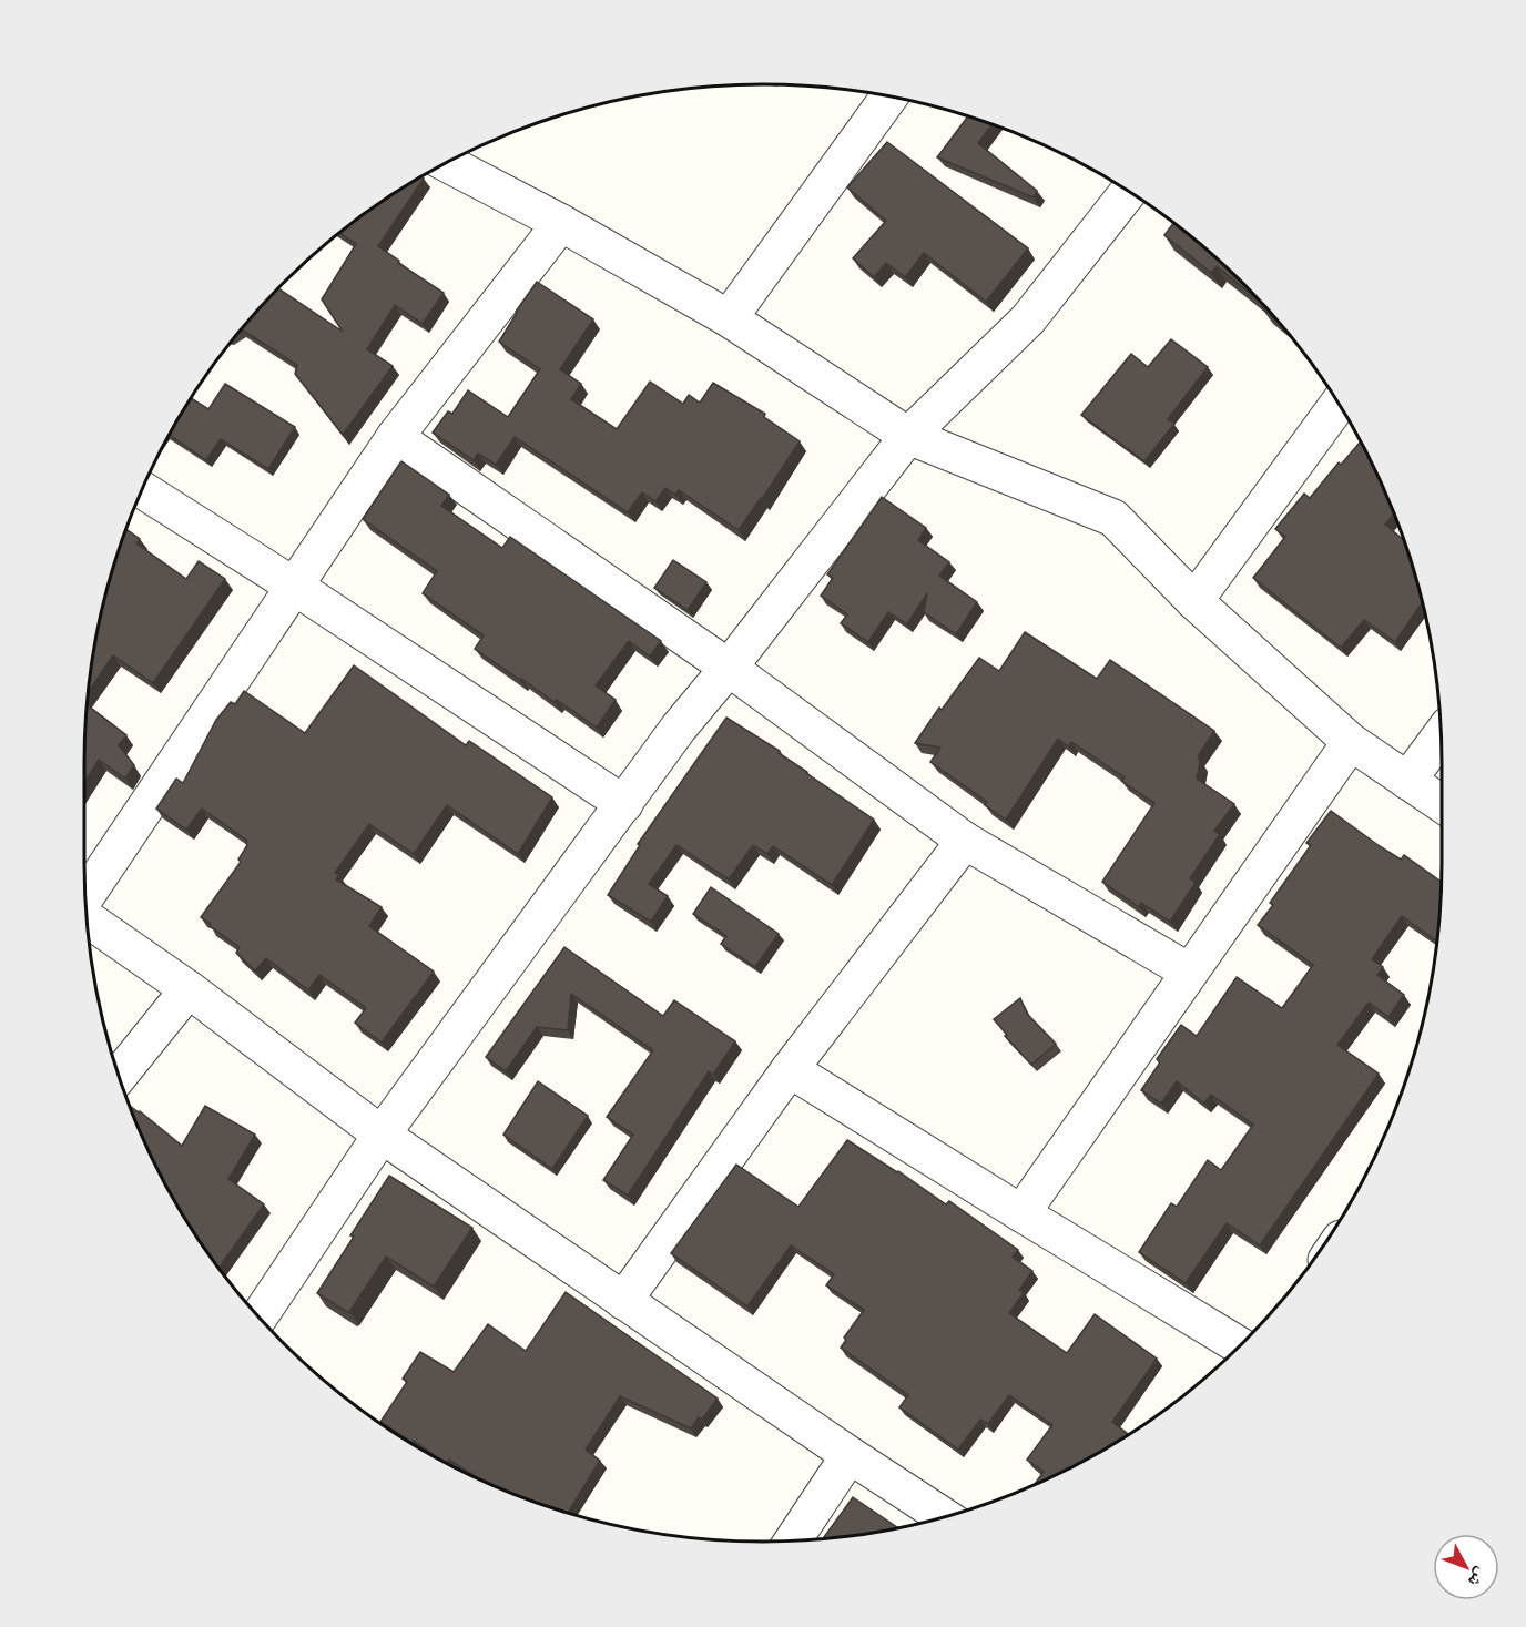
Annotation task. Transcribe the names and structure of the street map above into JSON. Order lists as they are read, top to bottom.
{
  "north": "bottom right"
}
